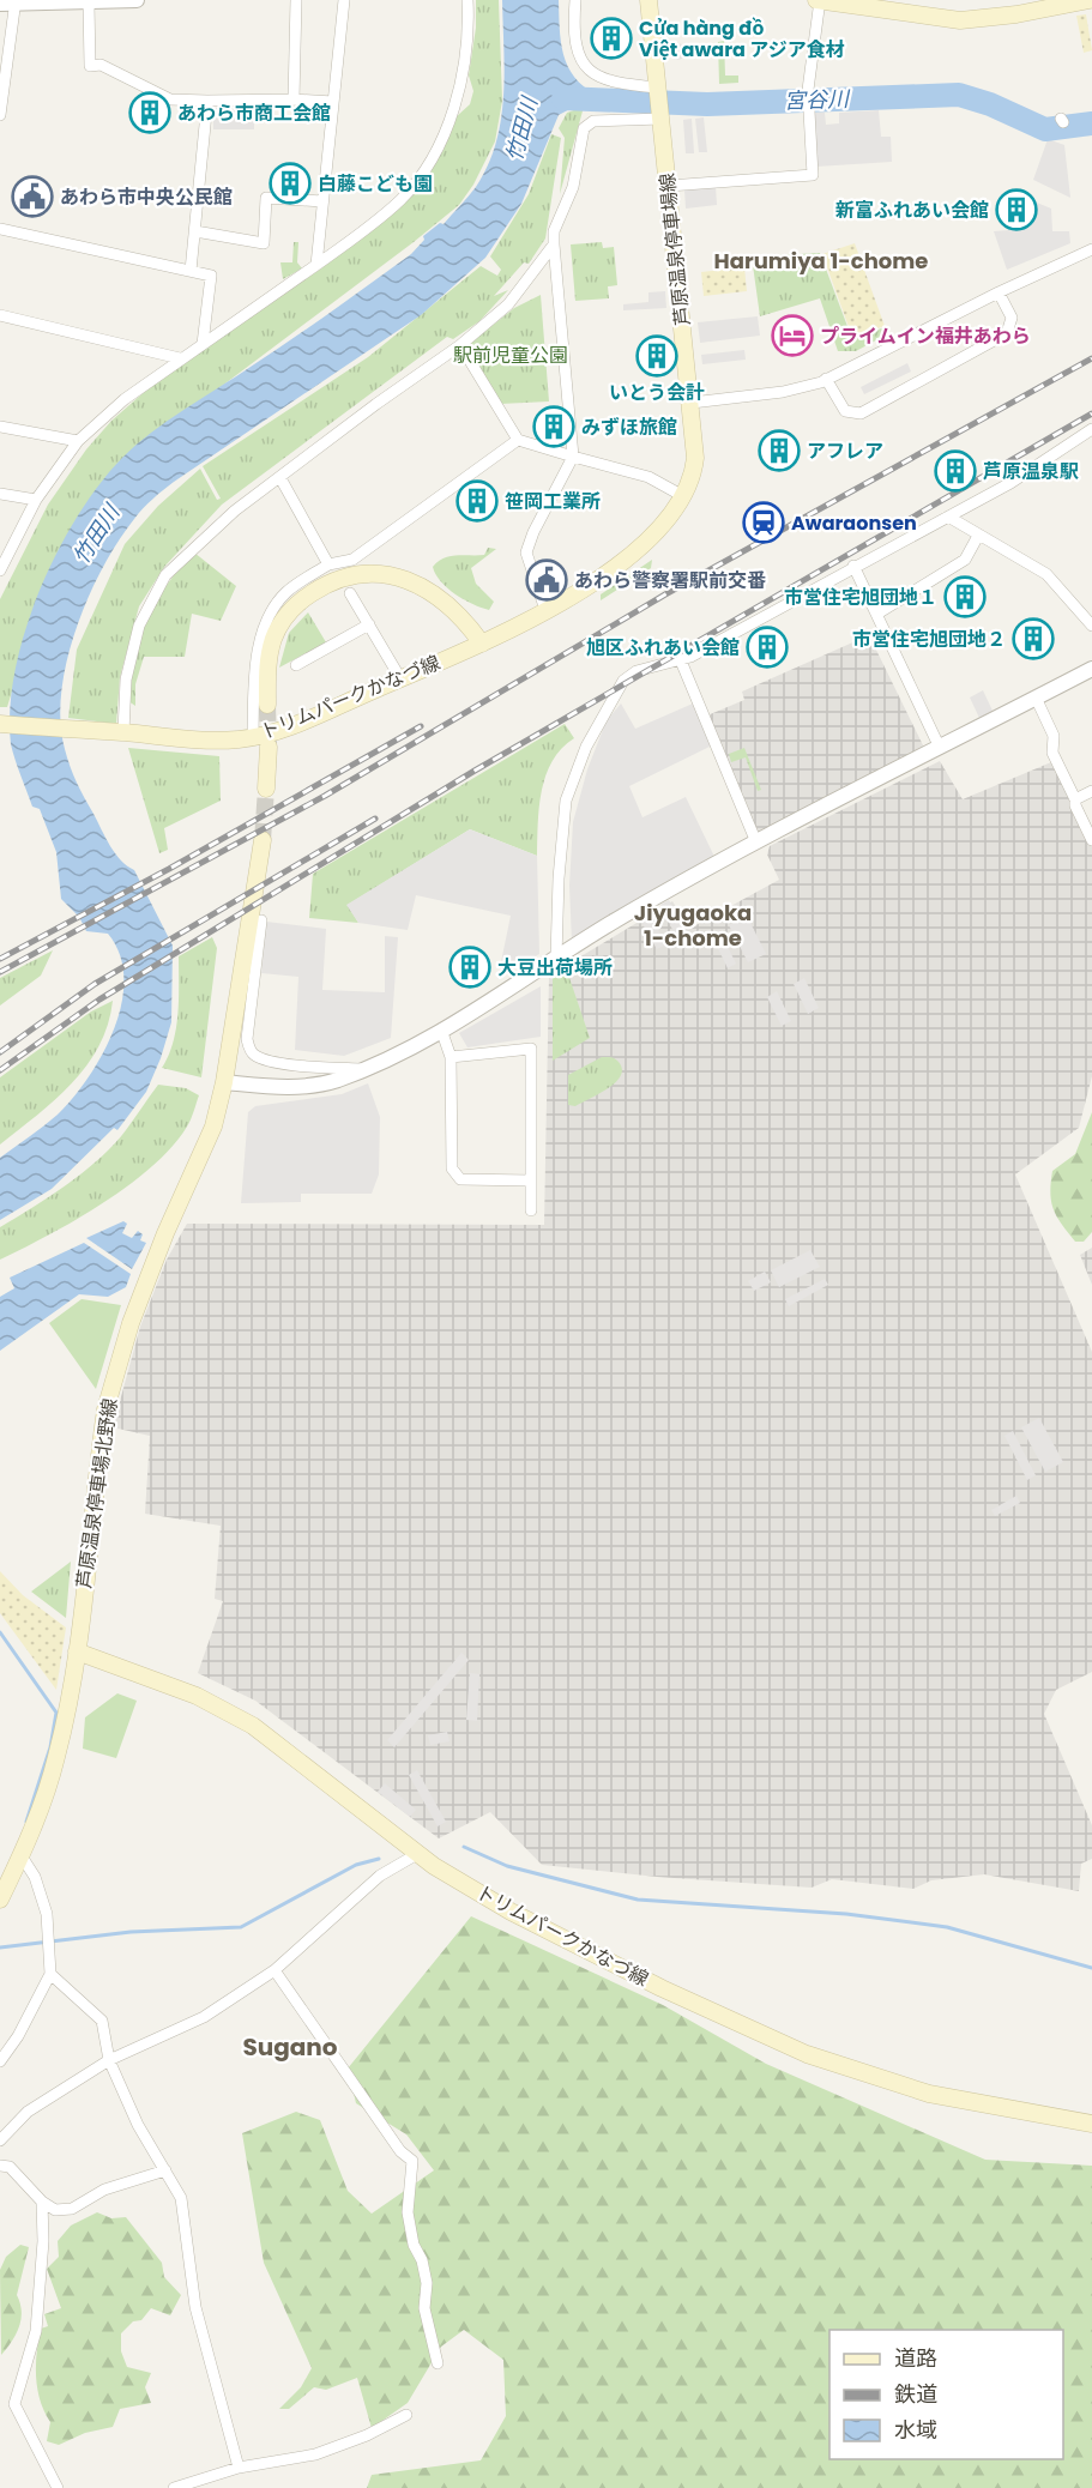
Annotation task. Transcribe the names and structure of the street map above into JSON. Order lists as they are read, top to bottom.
{
  "streets": {
    "main road": ["芦原温泉停車場線", "トリムパークかなづ線", "芦原温泉停車場北野線"]
  },
  "crossings": [
    ["トリムパークかなづ線", "芦原温泉停車場北野線"]
  ],
  "districts": ["Harumiya 1-chome", "Jiyugaoka 1-chome", "Sugano"],
  "water": ["宮谷川", "竹田川"],
  "parks": ["駅前児童公園"],
  "places": {
    "building": [
      "Cửa hàng đồ Việt awara アジア食材",
      "あわら市商工会館",
      "白藤こども園",
      "新富ふれあい会館",
      "いとう会計",
      "みずほ旅館",
      "アフレア",
      "芦原温泉駅",
      "笹岡工業所",
      "市営住宅旭団地１",
      "市営住宅旭団地２",
      "旭区ふれあい会館",
      "大豆出荷場所"
    ],
    "public building": ["あわら市中央公民館", "あわら警察署駅前交番"],
    "hotel": ["プライムイン福井あわら"],
    "station": ["Awaraonsen"]
  },
  "legend": ["道路", "鉄道", "水域"]
}
